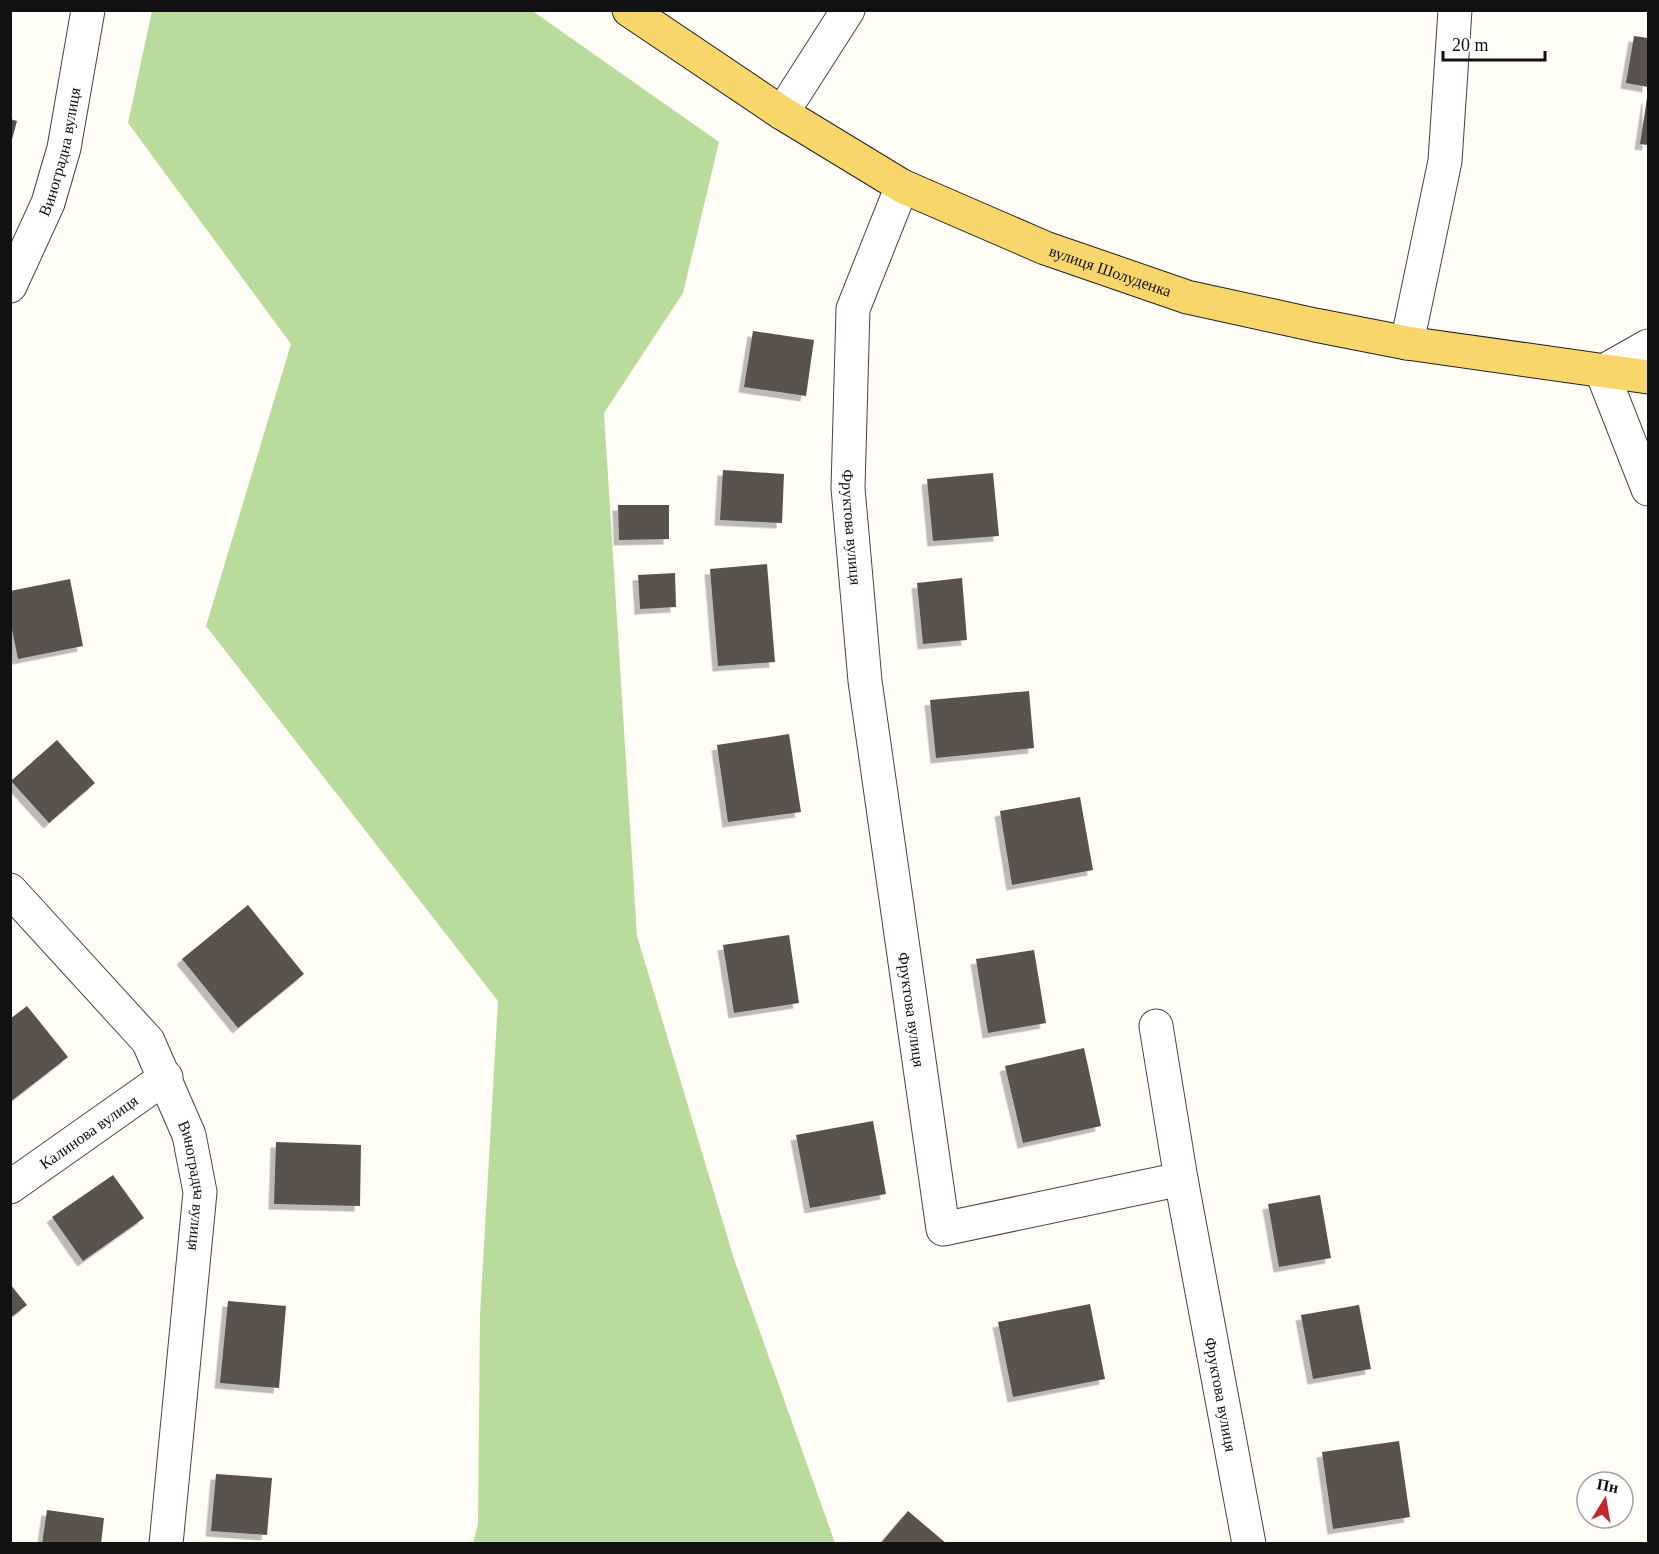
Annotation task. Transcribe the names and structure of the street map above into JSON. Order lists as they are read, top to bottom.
{
  "streets": {
    "main road": ["вулиця Шолуденка"],
    "street": ["Виноградна вулиця", "Фруктова вулиця", "Калинова вулиця"]
  },
  "crossings": [
    ["Виноградна вулиця", "Калинова вулиця"],
    ["вулиця Шолуденка", "Фруктова вулиця"]
  ],
  "scale_bar": "20 m",
  "north": "top"
}
